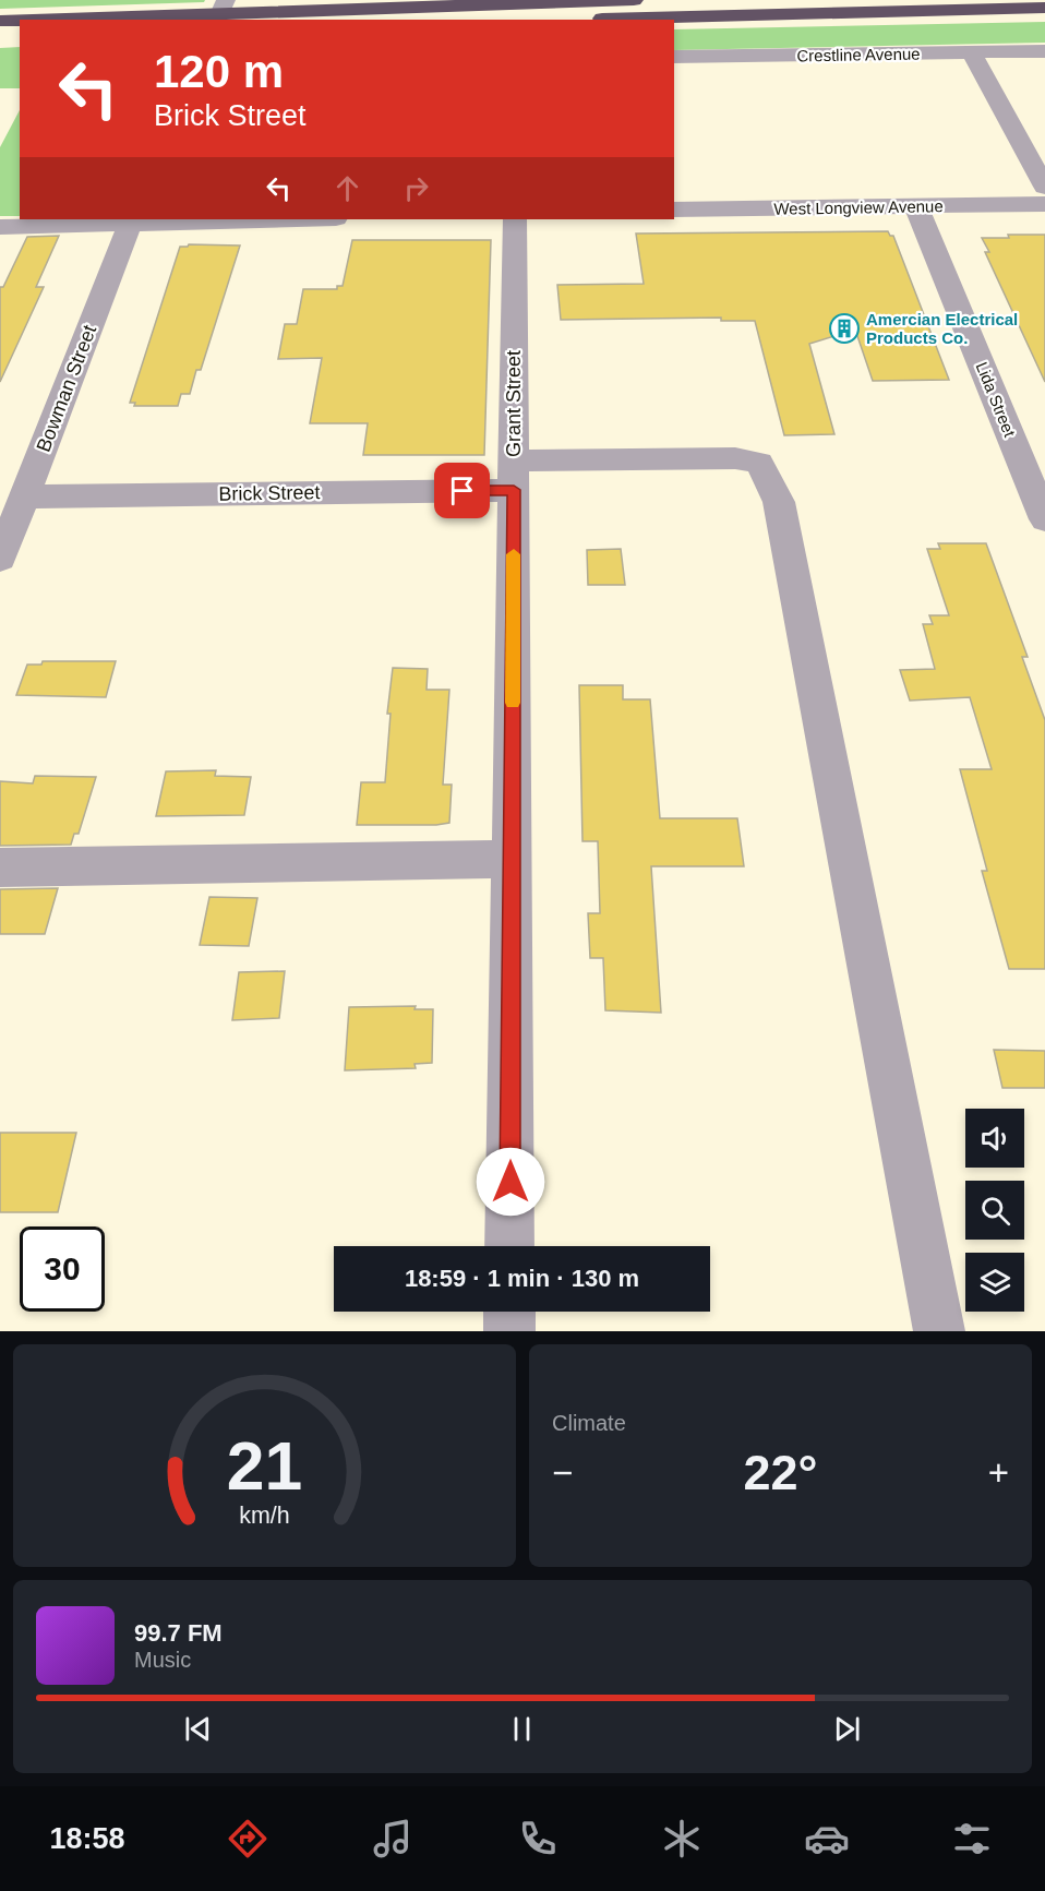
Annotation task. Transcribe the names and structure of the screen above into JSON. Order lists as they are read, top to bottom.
{
  "streets": {
    "street": [
      "Crestline Avenue",
      "West Longview Avenue",
      "Bowman Street",
      "Lida Street",
      "Grant Street",
      "Brick Street"
    ]
  },
  "crossings": [
    ["West Longview Avenue", "Lida Street"],
    ["Bowman Street", "Brick Street"],
    ["Grant Street", "Brick Street"]
  ],
  "places": {
    "building": ["Amercian Electrical Products Co."]
  },
  "page": {
    "turn": ["120 m", "Brick Street"],
    "limit": "30",
    "trip": "18:59 · 1 min · 130 m",
    "tile": "Climate",
    "heat": ["−", "22°", "+"],
    "song": ["99.7 FM", "Music"],
    "tabs": "18:58",
    "gauge": ["21", "km/h"]
  }
}
